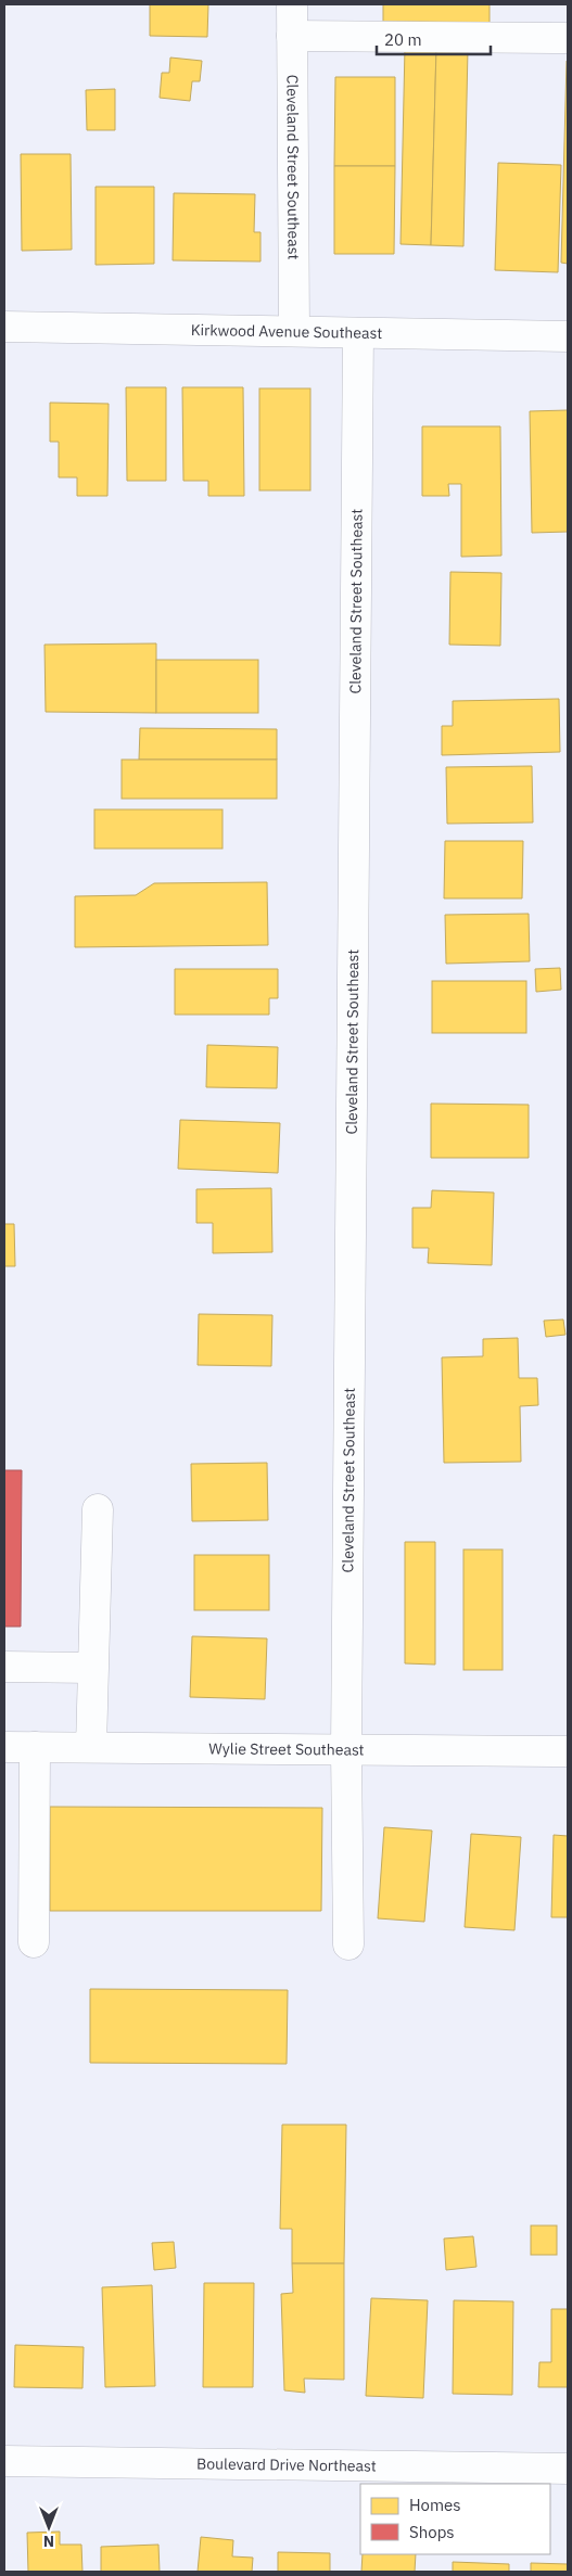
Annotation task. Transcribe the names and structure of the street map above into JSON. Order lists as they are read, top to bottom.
{
  "streets": {
    "street": [
      "Cleveland Street Southeast",
      "Kirkwood Avenue Southeast",
      "Wylie Street Southeast",
      "Boulevard Drive Northeast"
    ]
  },
  "crossings": [
    ["Cleveland Street Southeast", "Kirkwood Avenue Southeast"],
    ["Cleveland Street Southeast", "Wylie Street Southeast"]
  ],
  "legend": ["Homes", "Shops"],
  "scale_bar": "20 m",
  "north": "bottom"
}
